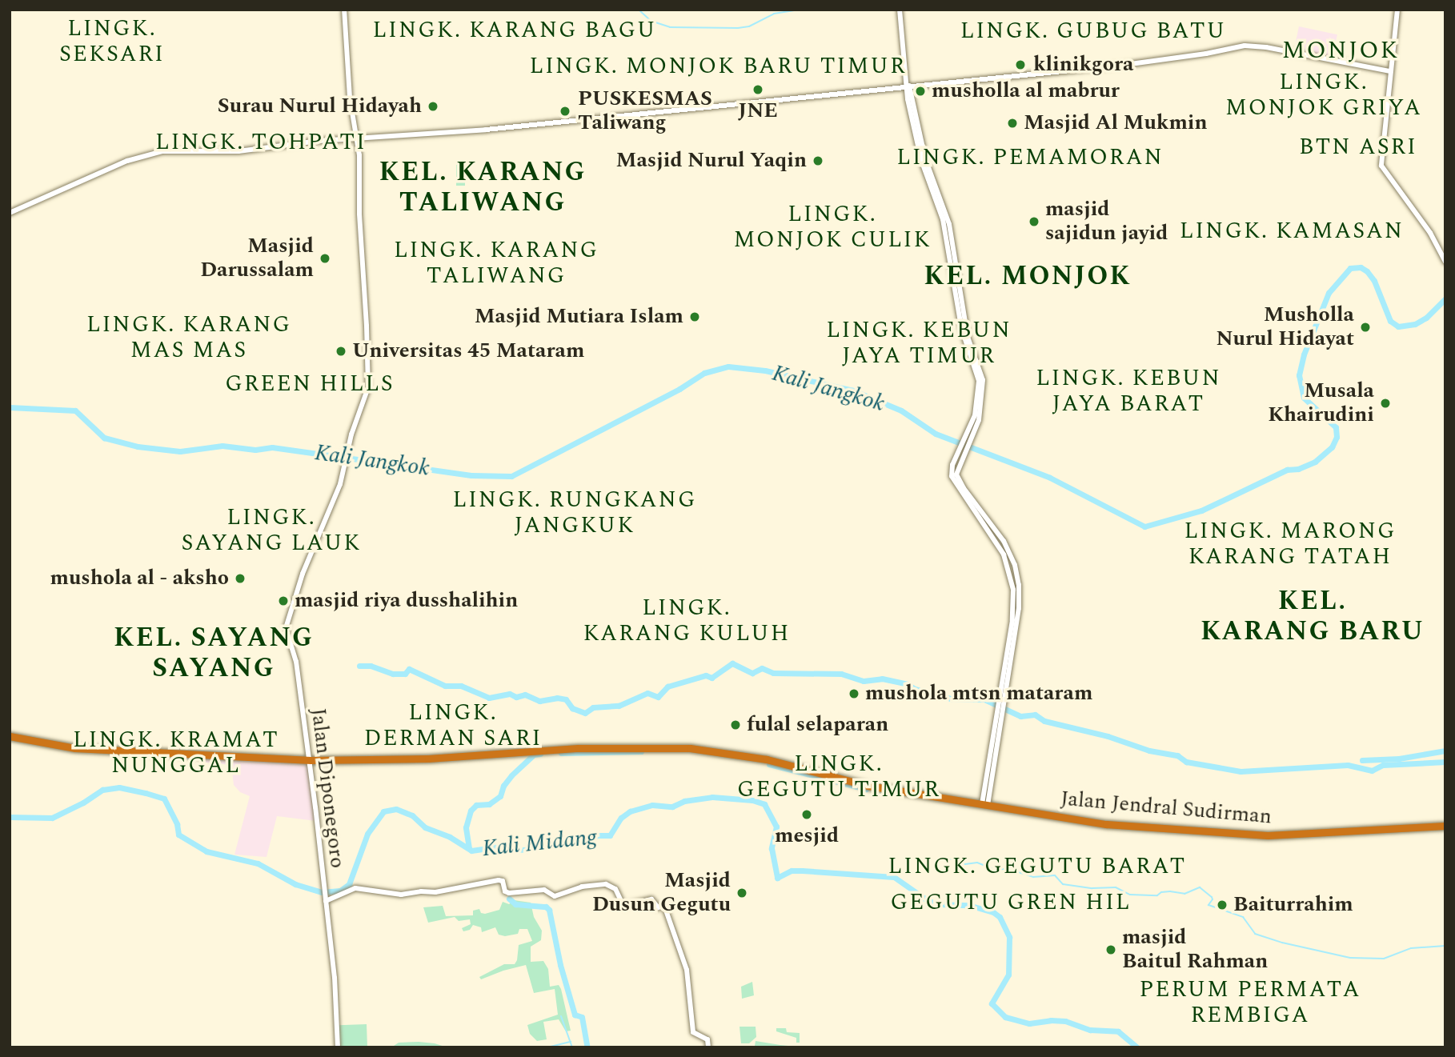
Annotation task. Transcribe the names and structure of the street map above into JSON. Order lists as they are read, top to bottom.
{
  "streets": {
    "highway": ["Jalan Jendral Sudirman"],
    "street": ["Jalan Diponegoro"]
  },
  "crossings": [
    ["Jalan Diponegoro", "Jalan Jendral Sudirman"]
  ],
  "districts": [
    "LINGK. SEKSARI",
    "LINGK. KARANG BAGU",
    "LINGK. GUBUG BATU",
    "MONJOK",
    "LINGK. MONJOK BARU TIMUR",
    "LINGK. MONJOK GRIYA",
    "LINGK. TOHPATI",
    "BTN ASRI",
    "LINGK. PEMAMORAN",
    "KEL. KARANG TALIWANG",
    "LINGK. MONJOK CULIK",
    "LINGK. KAMASAN",
    "LINGK. KARANG TALIWANG",
    "KEL. MONJOK",
    "LINGK. KARANG MAS MAS",
    "LINGK. KEBUN JAYA TIMUR",
    "LINGK. KEBUN JAYA BARAT",
    "GREEN HILLS",
    "LINGK. RUNGKANG JANGKUK",
    "LINGK. SAYANG LAUK",
    "LINGK. MARONG KARANG TATAH",
    "KEL. KARANG BARU",
    "LINGK. KARANG KULUH",
    "KEL. SAYANG SAYANG",
    "LINGK. DERMAN SARI",
    "LINGK. KRAMAT NUNGGAL",
    "LINGK. GEGUTU TIMUR",
    "LINGK. GEGUTU BARAT",
    "GEGUTU GREN HIL",
    "PERUM PERMATA REMBIGA"
  ],
  "water": ["Kali Jangkok", "Kali Midang"],
  "places": [
    "klinikgora",
    "JNE",
    "musholla al mabrur",
    "Surau Nurul Hidayah",
    "PUSKESMAS Taliwang",
    "Masjid Al Mukmin",
    "Masjid Nurul Yaqin",
    "masjid sajidun jayid",
    "Masjid Darussalam",
    "Masjid Mutiara Islam",
    "Musholla Nurul Hidayat",
    "Universitas 45 Mataram",
    "Musala Khairudini",
    "mushola al - aksho",
    "masjid riya dusshalihin",
    "mushola mtsn mataram",
    "fulal selaparan",
    "mesjid",
    "Masjid Dusun Gegutu",
    "Baiturrahim",
    "masjid Baitul Rahman"
  ]
}
